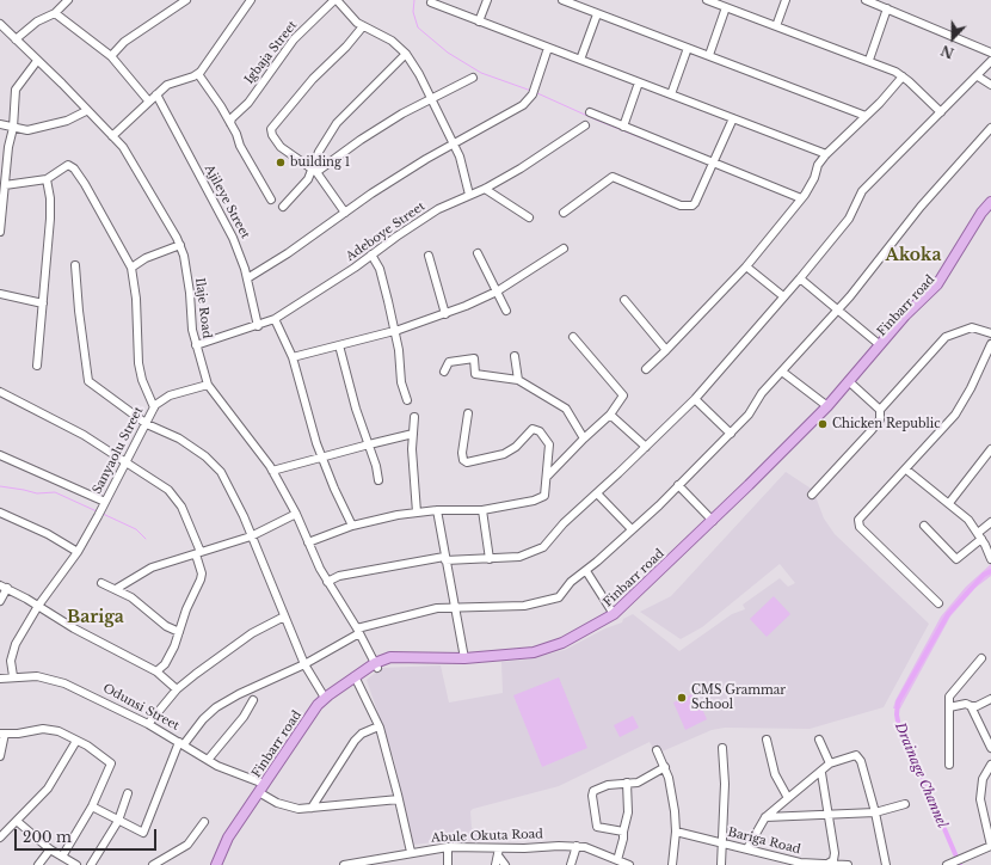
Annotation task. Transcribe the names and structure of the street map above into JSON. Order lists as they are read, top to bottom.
{
  "streets": {
    "main road": ["Finbarr road"],
    "street": [
      "Igbaja Street",
      "Ajileye Street",
      "Adeboye Street",
      "Ilaje Road",
      "Sanyaolu Street",
      "Odunsi Street",
      "Abule Okuta Road",
      "Bariga Road"
    ]
  },
  "crossings": [
    ["Ajileye Street", "Adeboye Street"],
    ["Adeboye Street", "Ilaje Road"],
    ["Finbarr road", "Ilaje Road"],
    ["Finbarr road", "Odunsi Street"],
    ["Ilaje Road", "Sanyaolu Street"],
    ["Sanyaolu Street", "Odunsi Street"]
  ],
  "districts": ["Akoka", "Bariga"],
  "water": ["Drainage Channel"],
  "places": ["building 1", "Chicken Republic", "CMS Grammar School"],
  "scale_bar": "200 m",
  "north": "bottom"
}
